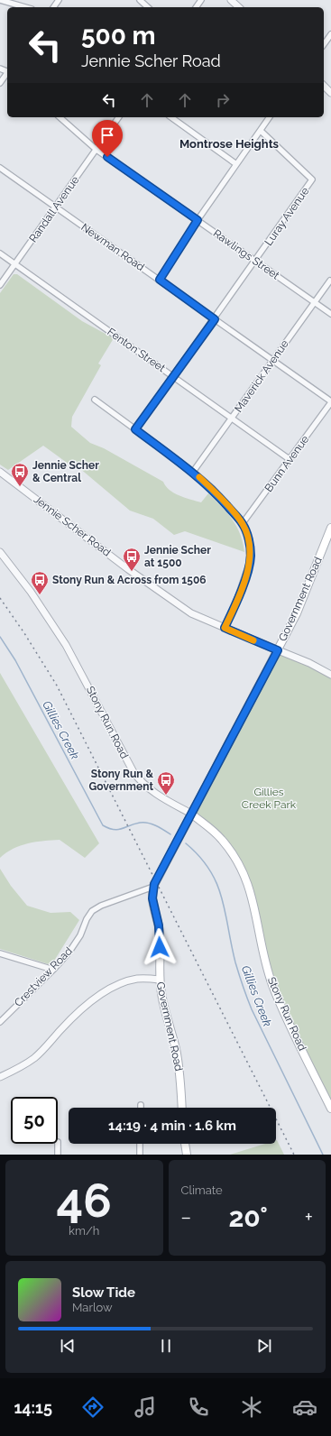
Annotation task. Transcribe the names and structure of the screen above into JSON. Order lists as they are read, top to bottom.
{
  "streets": {
    "main road": ["Government Road", "Stony Run Road"],
    "street": [
      "Randall Avenue",
      "Luray Avenue",
      "Newman Road",
      "Rawlings Street",
      "Fenton Street",
      "Maverick Avenue",
      "Bunn Avenue",
      "Jennie Scher Road",
      "Crestview Road"
    ]
  },
  "crossings": [
    ["Randall Avenue", "Newman Road"],
    ["Randall Avenue", "Rawlings Street"],
    ["Randall Avenue", "Fenton Street"],
    ["Luray Avenue", "Newman Road"],
    ["Luray Avenue", "Rawlings Street"],
    ["Luray Avenue", "Fenton Street"],
    ["Newman Road", "Maverick Avenue"],
    ["Newman Road", "Bunn Avenue"],
    ["Rawlings Street", "Maverick Avenue"],
    ["Fenton Street", "Maverick Avenue"],
    ["Fenton Street", "Bunn Avenue"],
    ["Jennie Scher Road", "Government Road"],
    ["Government Road", "Stony Run Road"],
    ["Government Road", "Crestview Road"]
  ],
  "districts": ["Montrose Heights"],
  "water": ["Gillies Creek"],
  "parks": ["Gillies Creek Park"],
  "places": {
    "bus stop": [
      "Jennie Scher & Central",
      "Jennie Scher at 1500",
      "Stony Run & Across from 1506",
      "Stony Run & Government"
    ]
  },
  "page": {
    "turn": ["500 m", "Jennie Scher Road"],
    "limit": "50",
    "trip": "14:19 · 4 min · 1.6 km",
    "tile": [
      ["46", "km/h"],
      "Climate"
    ],
    "heat": ["−", "20°", "+"],
    "song": ["Slow Tide", "Marlow"],
    "tabs": "14:15"
  }
}
